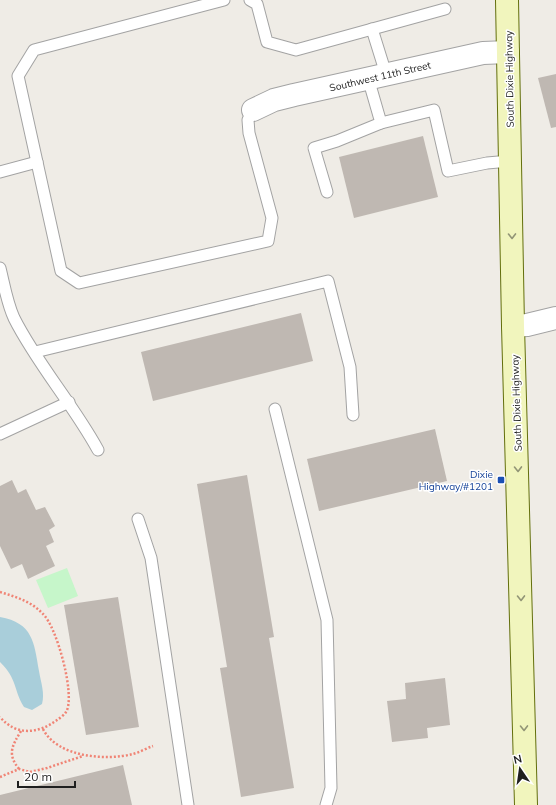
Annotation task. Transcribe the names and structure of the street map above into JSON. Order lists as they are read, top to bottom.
{
  "streets": {
    "main road": ["South Dixie Highway"],
    "street": ["Southwest 11th Street"]
  },
  "crossings": [
    ["Southwest 11th Street", "South Dixie Highway"]
  ],
  "one_way": ["South Dixie Highway"],
  "places": {
    "transit": ["Dixie Highway/#1201"]
  },
  "scale_bar": "20 m",
  "north": "top"
}
